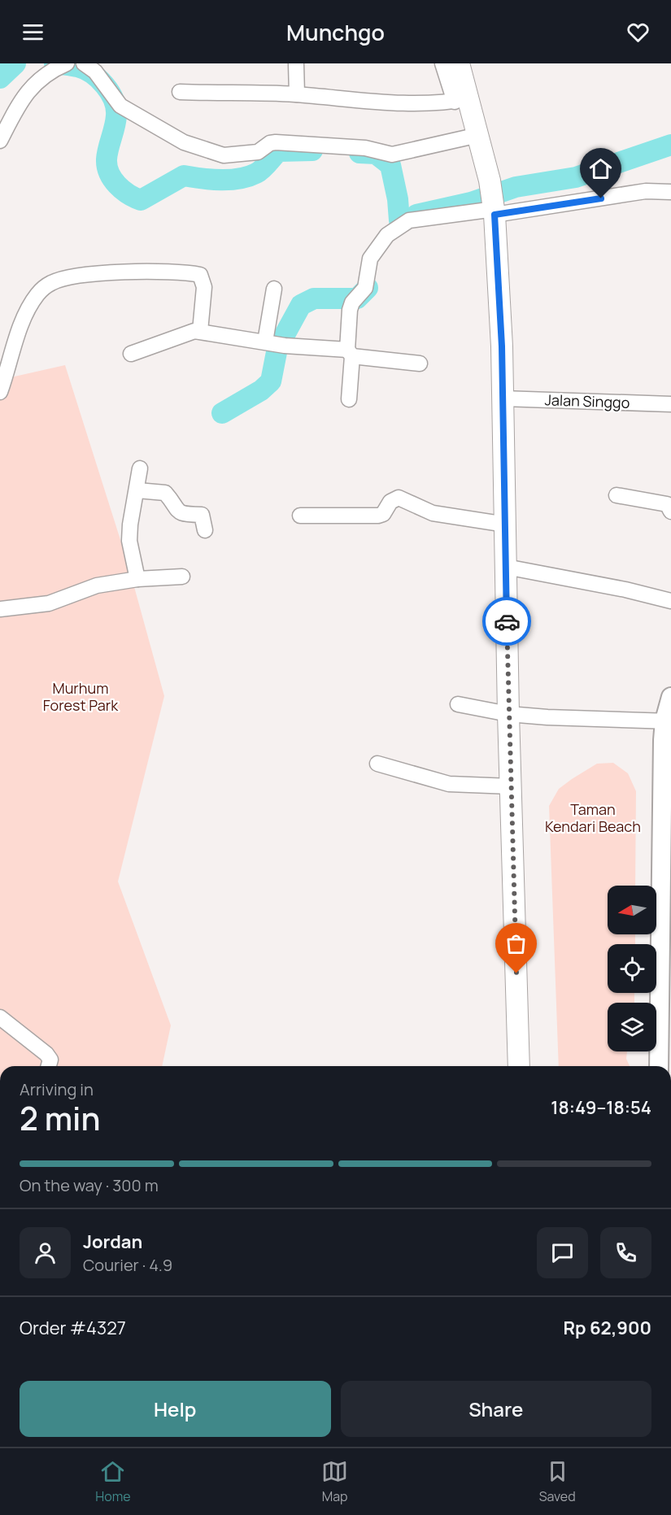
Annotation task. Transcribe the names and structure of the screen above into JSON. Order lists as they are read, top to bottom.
{
  "streets": {
    "street": ["Jalan Singgo"]
  },
  "parks": ["Murhum Forest Park", "Taman Kendari Beach"],
  "north": "left",
  "page": {
    "header": "Munchgo",
    "heading": ["2 min", "Arriving in", "18:49–18:54"],
    "panel": [
      "Jordan",
      "Courier · 4.9",
      "Order #4327",
      "Rp 62,900"
    ],
    "bar": "On the way · 300 m",
    "buttons": ["Help", "Share"],
    "tabs": ["Home", "Map", "Saved"]
  }
}
